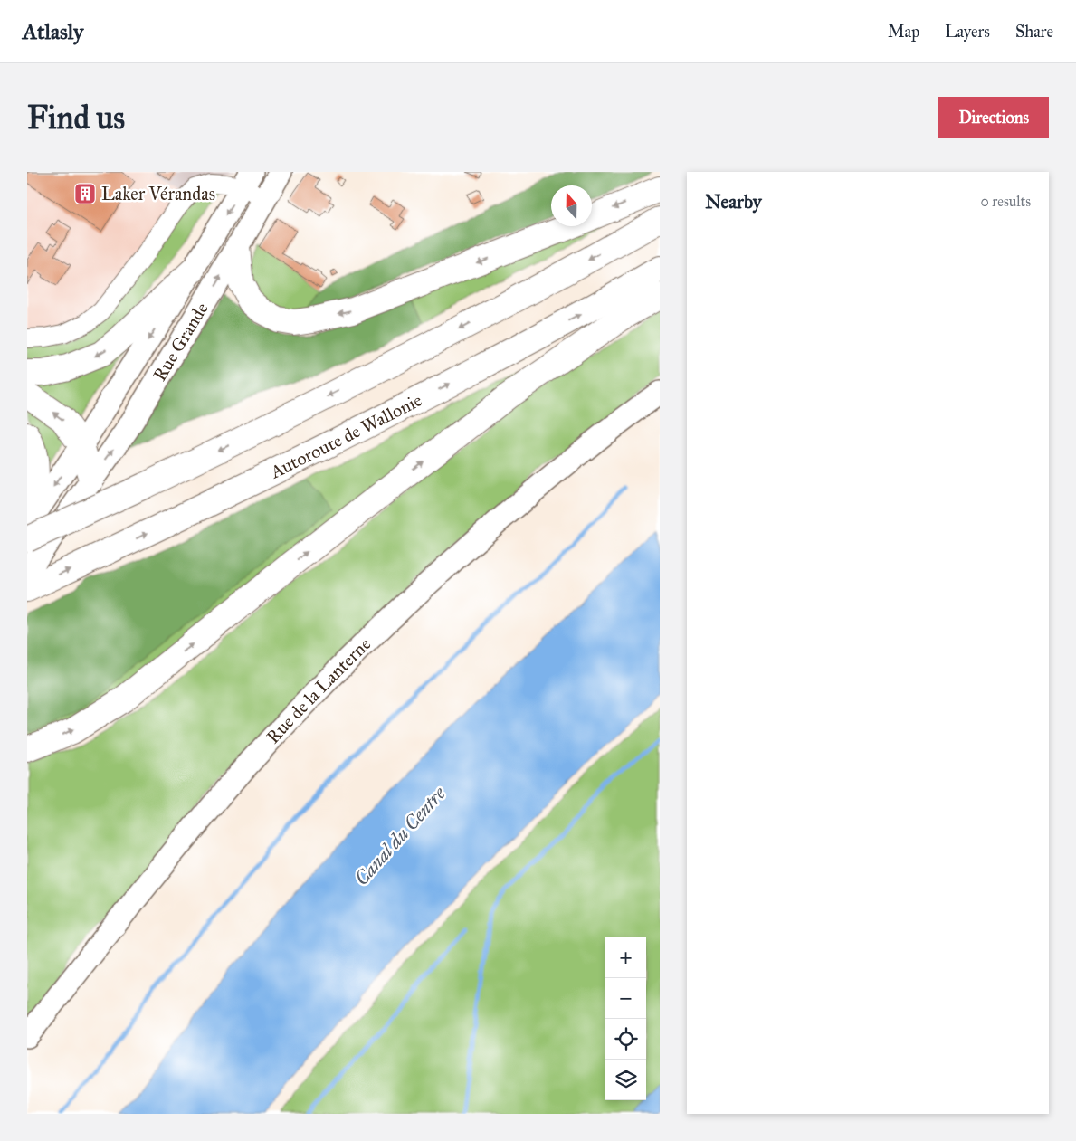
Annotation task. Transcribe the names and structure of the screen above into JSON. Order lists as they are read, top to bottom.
{
  "streets": {
    "highway": ["Autoroute de Wallonie"],
    "main road": ["Rue Grande", "Rue de la Lanterne"]
  },
  "water": ["Canal du Centre"],
  "places": {
    "building": ["Laker Vérandas"]
  },
  "north": "top",
  "page": {
    "header": "Atlasly",
    "nav": ["Map", "Layers", "Share"],
    "buttons": "Directions",
    "title": "Find us",
    "heading": ["Nearby", "0 results"],
    "map_buttons": ["+", "−"]
  }
}
